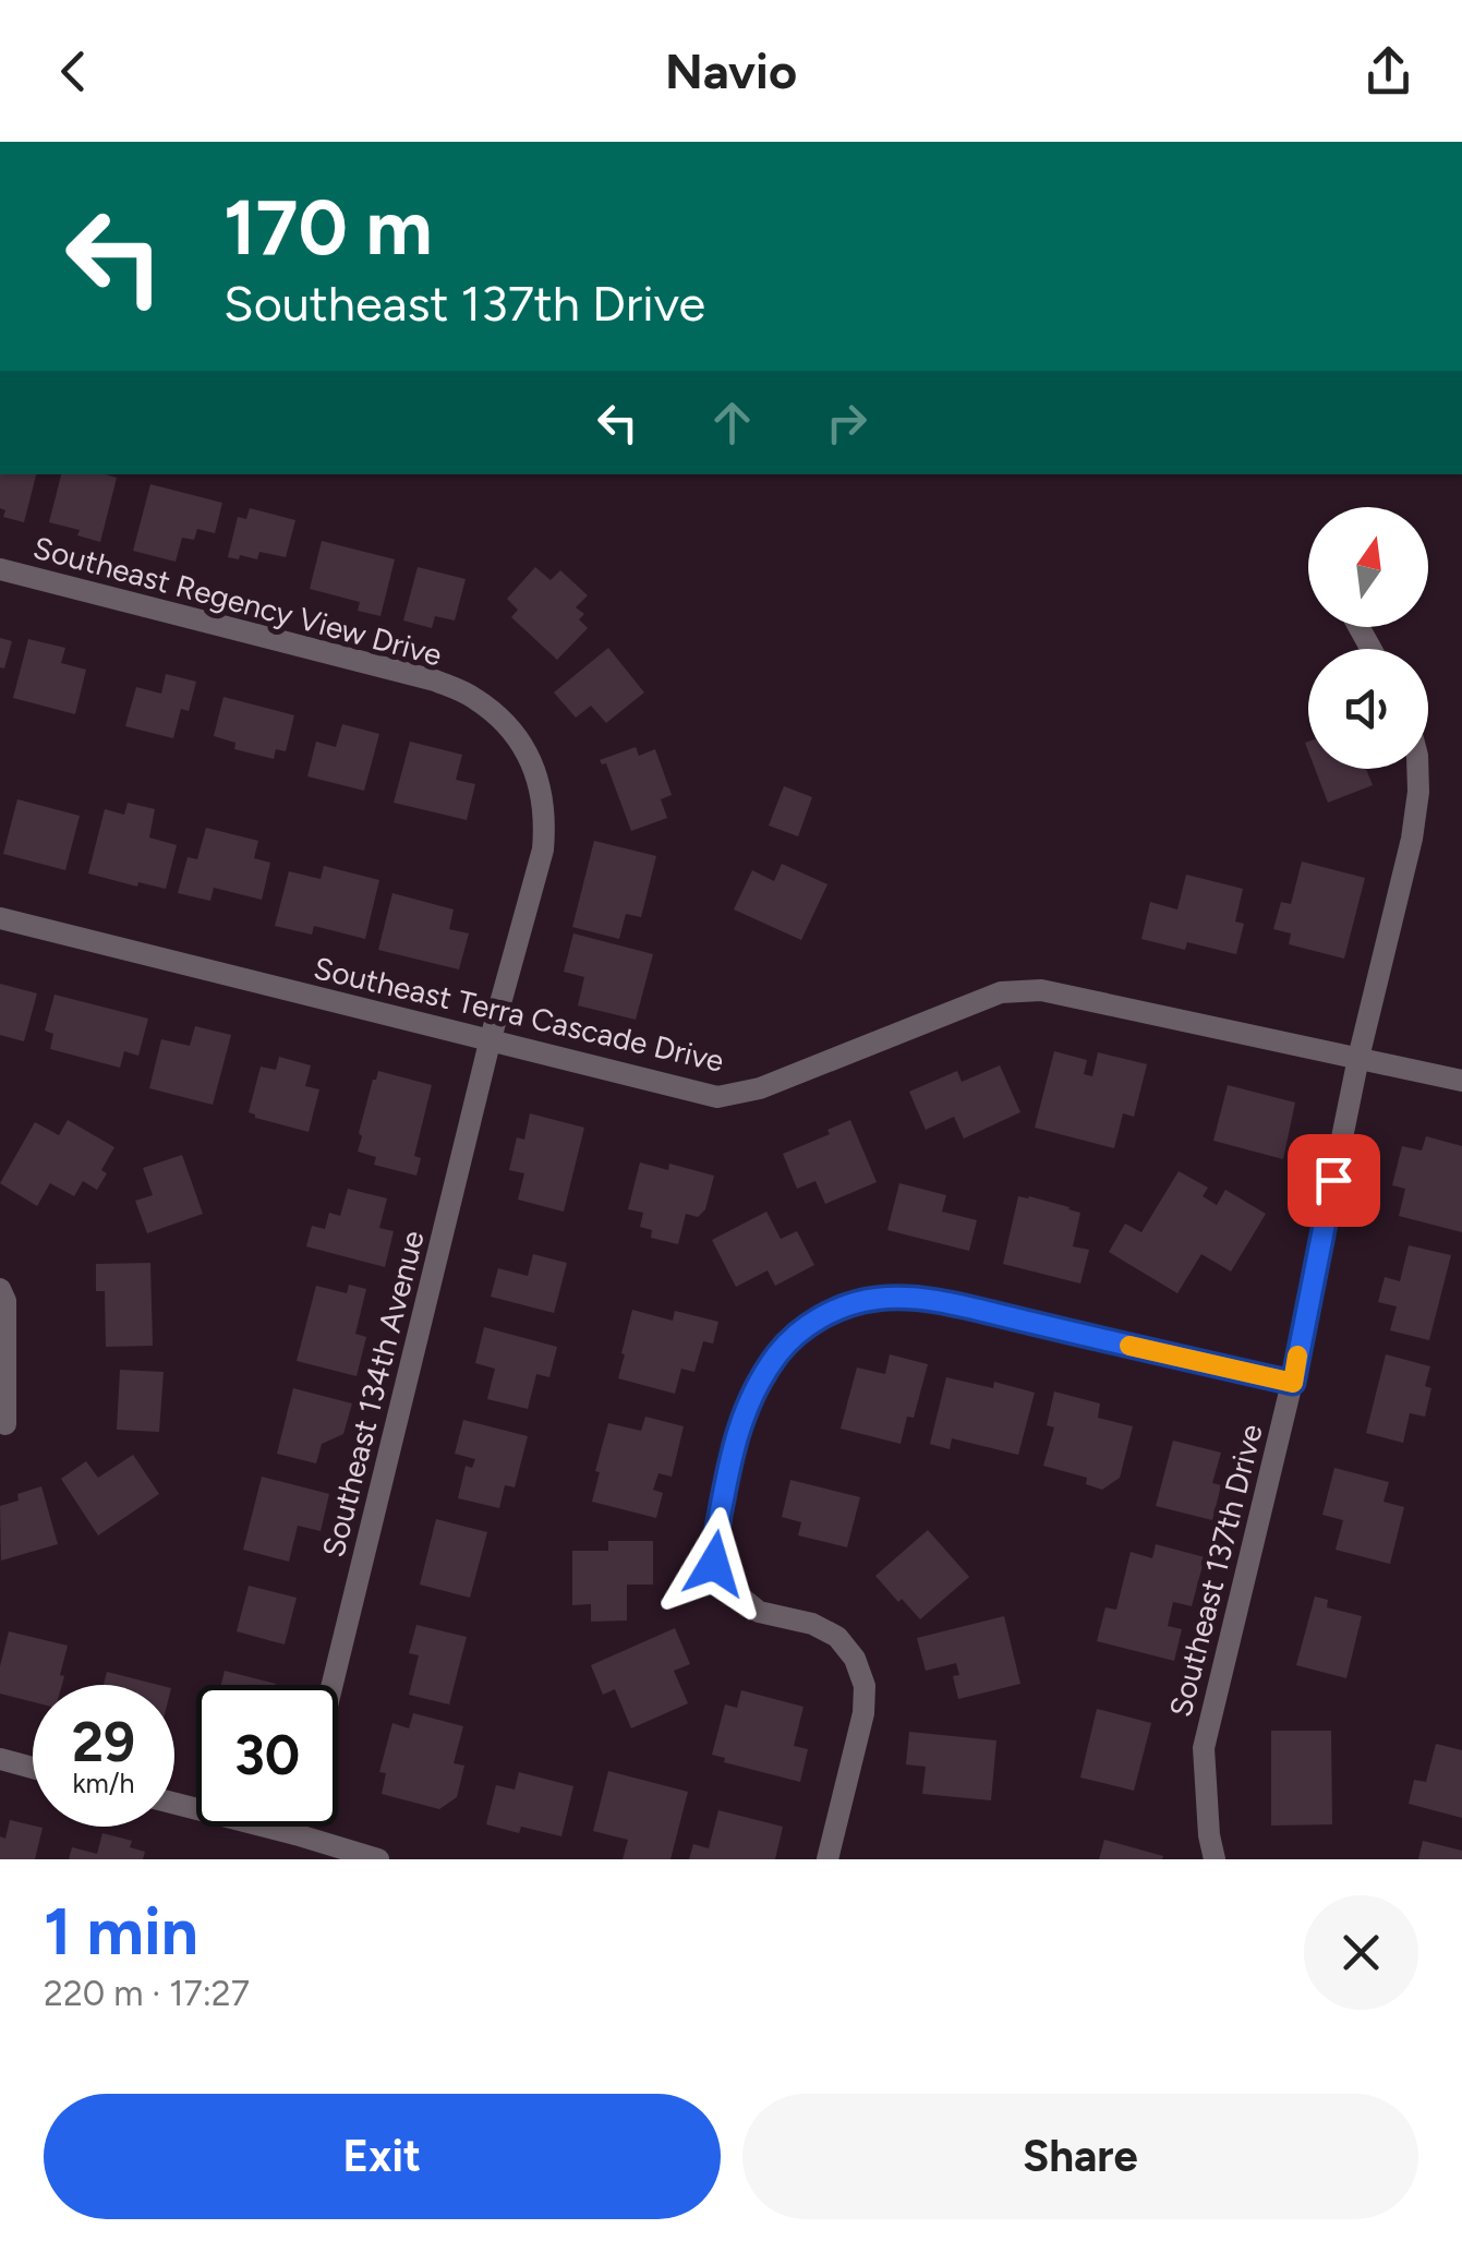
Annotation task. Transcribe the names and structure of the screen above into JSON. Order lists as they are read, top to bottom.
{
  "streets": {
    "street": [
      "Southeast Regency View Drive",
      "Southeast Terra Cascade Drive",
      "Southeast 134th Avenue",
      "Southeast 137th Drive"
    ]
  },
  "crossings": [
    ["Southeast Regency View Drive", "Southeast Terra Cascade Drive"],
    ["Southeast Regency View Drive", "Southeast 134th Avenue"],
    ["Southeast Terra Cascade Drive", "Southeast 134th Avenue"],
    ["Southeast Terra Cascade Drive", "Southeast 137th Drive"]
  ],
  "north": "top",
  "page": {
    "header": "Navio",
    "turn": ["170 m", "Southeast 137th Drive"],
    "speed": "29 km/h",
    "limit": "30",
    "heading": ["1 min", "220 m · 17:27"],
    "buttons": ["Exit", "Share"]
  }
}
